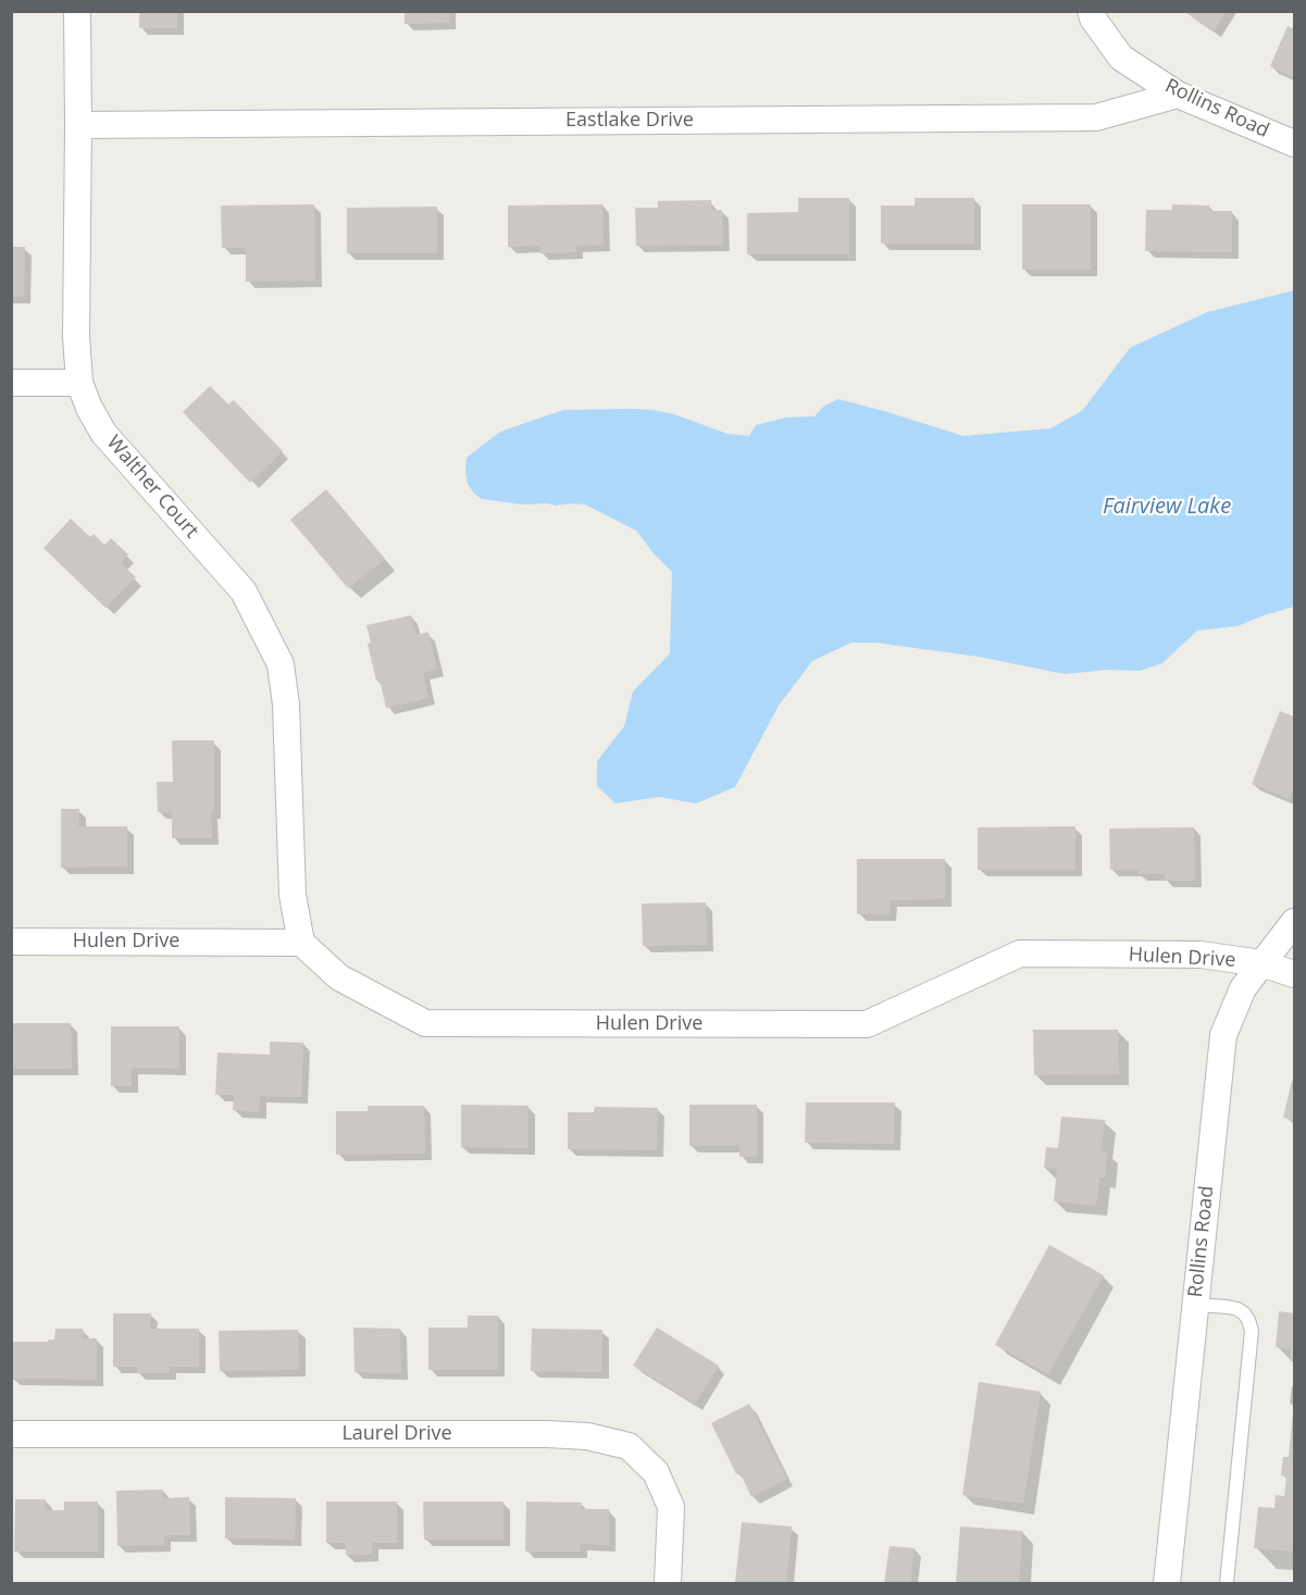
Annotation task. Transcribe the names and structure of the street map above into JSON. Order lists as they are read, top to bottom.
{
  "streets": {
    "street": [
      "Rollins Road",
      "Eastlake Drive",
      "Walther Court",
      "Hulen Drive",
      "Laurel Drive"
    ]
  },
  "crossings": [
    ["Rollins Road", "Eastlake Drive"],
    ["Rollins Road", "Hulen Drive"],
    ["Eastlake Drive", "Walther Court"],
    ["Walther Court", "Hulen Drive"]
  ],
  "water": ["Fairview Lake"]
}
